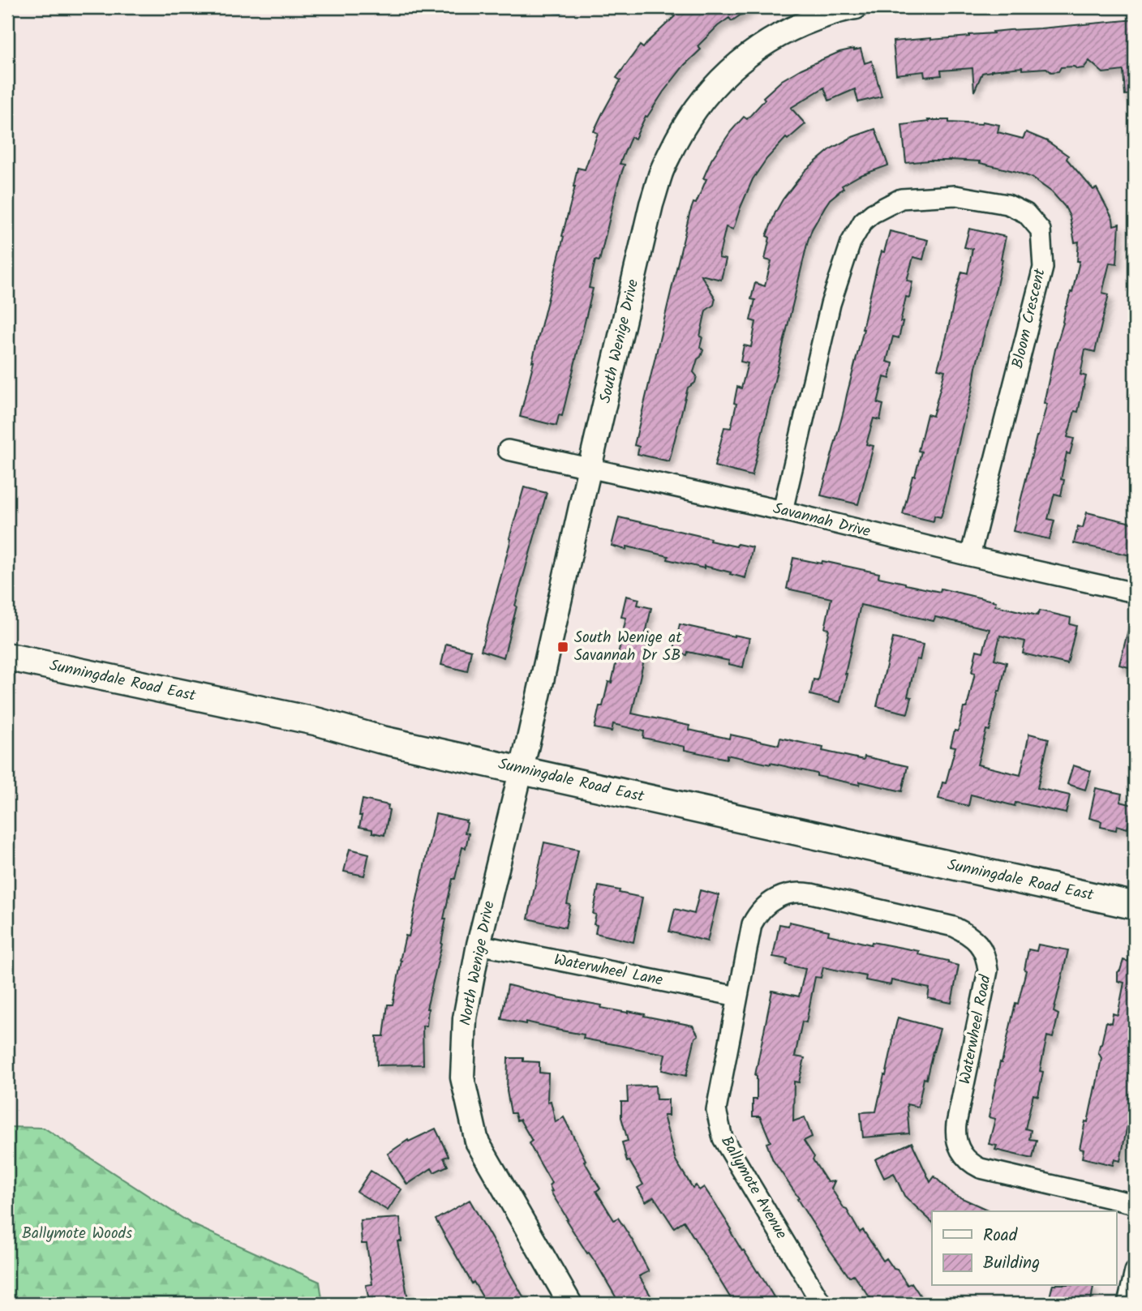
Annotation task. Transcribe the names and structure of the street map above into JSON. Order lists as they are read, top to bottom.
{
  "streets": {
    "main road": ["Sunningdale Road East"],
    "street": [
      "Bloom Crescent",
      "South Wenige Drive",
      "Savannah Drive",
      "North Wenige Drive",
      "Waterwheel Lane",
      "Waterwheel Road",
      "Ballymote Avenue"
    ]
  },
  "crossings": [
    ["Bloom Crescent", "Savannah Drive"],
    ["South Wenige Drive", "Savannah Drive"],
    ["South Wenige Drive", "Sunningdale Road East"],
    ["South Wenige Drive", "North Wenige Drive"],
    ["Sunningdale Road East", "North Wenige Drive"],
    ["North Wenige Drive", "Waterwheel Lane"],
    ["Waterwheel Lane", "Waterwheel Road"],
    ["Waterwheel Lane", "Ballymote Avenue"],
    ["Waterwheel Road", "Ballymote Avenue"]
  ],
  "parks": ["Ballymote Woods"],
  "places": {
    "transit": ["South Wenige at Savannah Dr SB"]
  },
  "legend": ["Road", "Building"]
}
